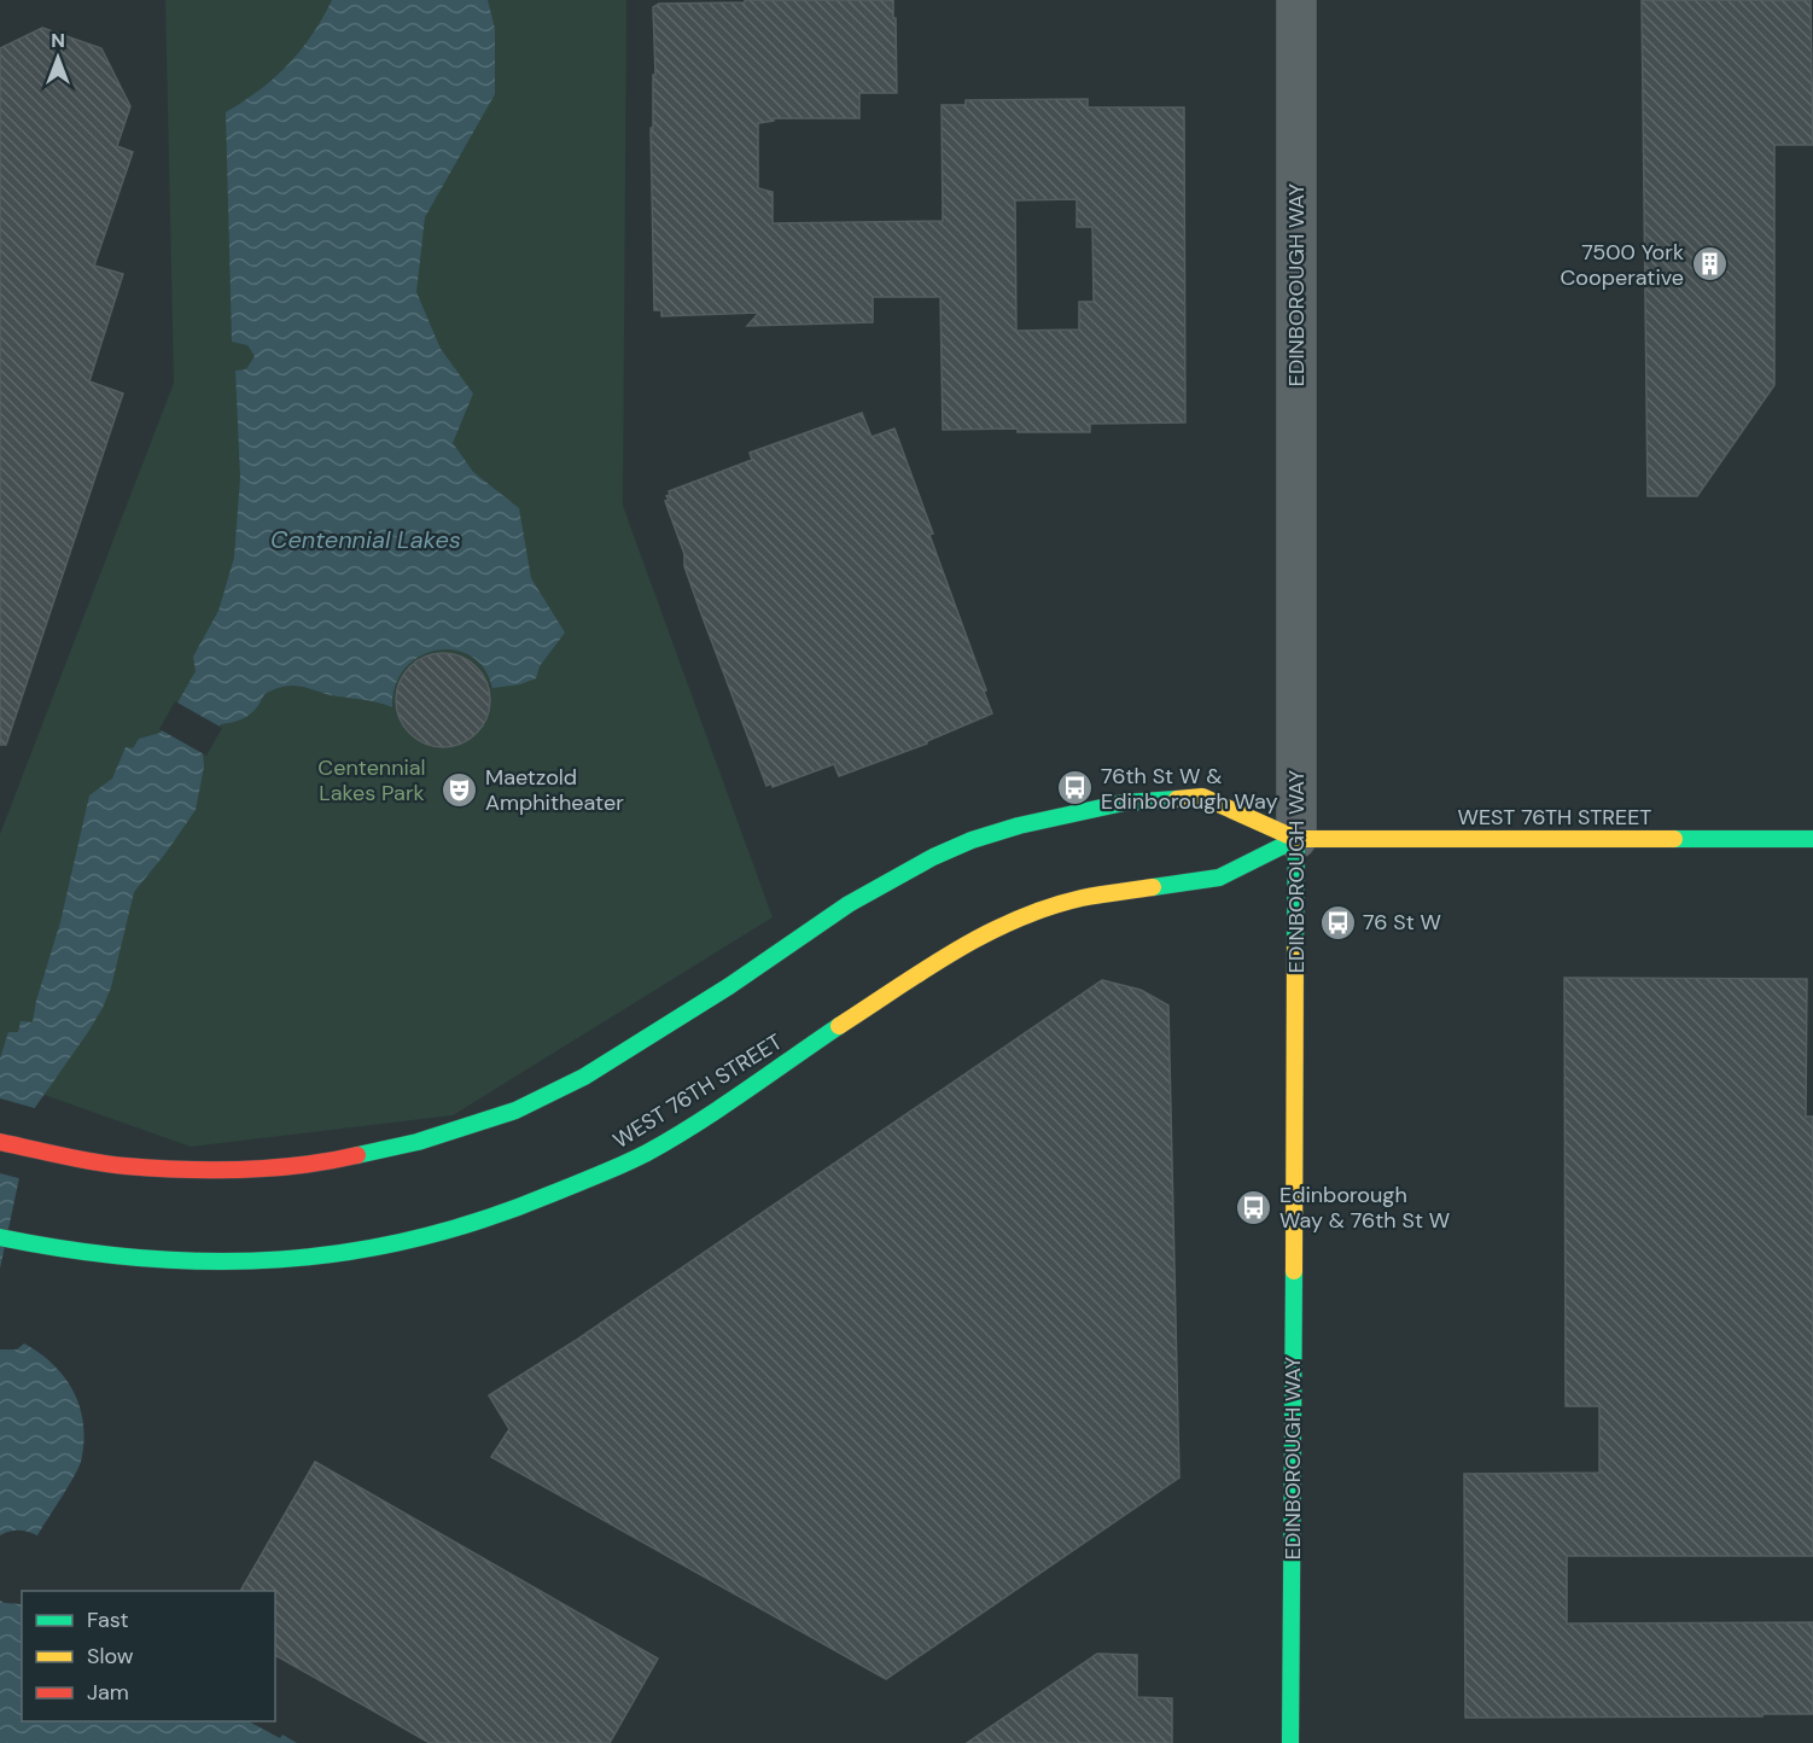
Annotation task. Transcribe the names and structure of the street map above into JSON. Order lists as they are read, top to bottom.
{
  "streets": {
    "street": ["EDINBOROUGH WAY", "WEST 76TH STREET"]
  },
  "crossings": [
    ["EDINBOROUGH WAY", "WEST 76TH STREET"]
  ],
  "water": ["Centennial Lakes"],
  "parks": ["Centennial Lakes Park"],
  "places": {
    "building": ["7500 York Cooperative"],
    "bus stop": ["76th St W & Edinborough Way", "76 St W", "Edinborough Way & 76th St W"],
    "theatre": ["Maetzold Amphitheater"]
  },
  "legend": ["Fast", "Slow", "Jam"],
  "north": "top"
}
